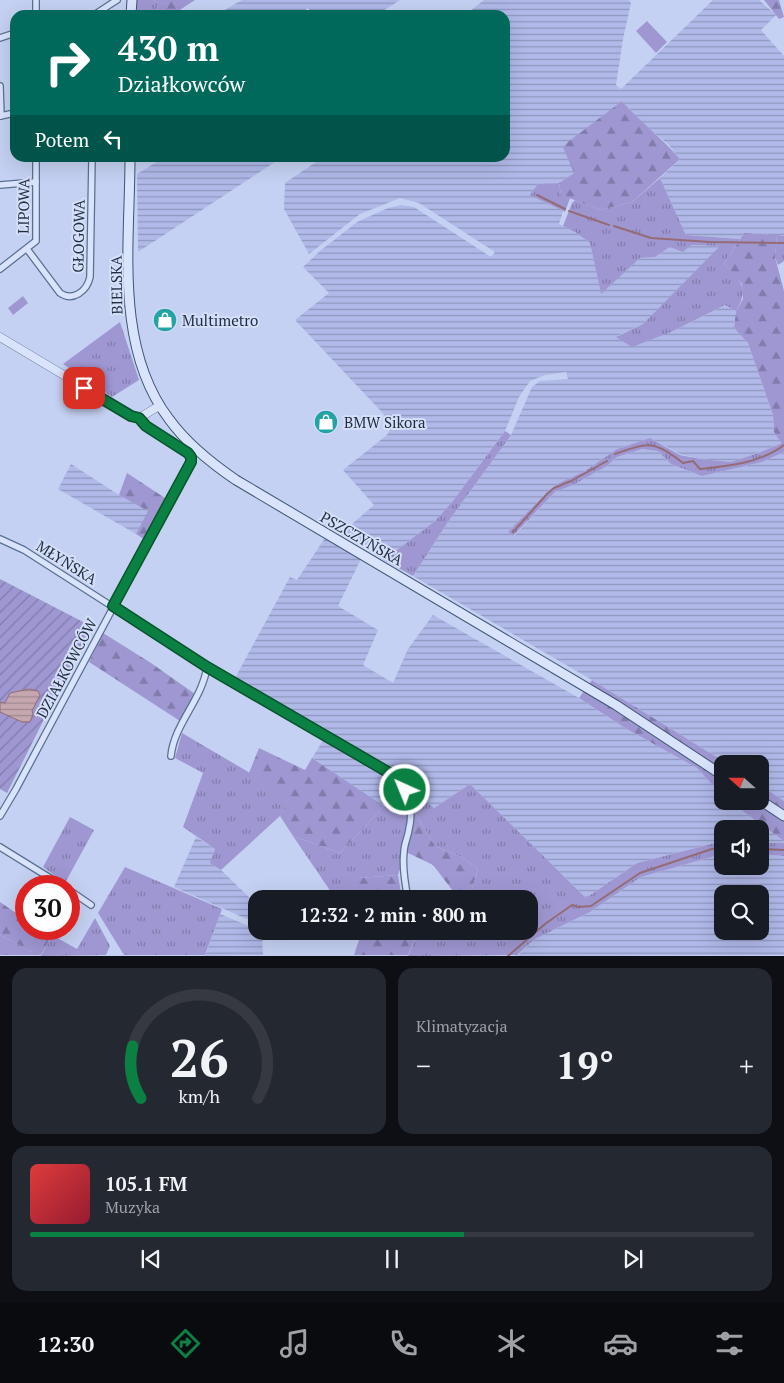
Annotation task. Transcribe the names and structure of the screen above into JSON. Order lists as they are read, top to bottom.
{
  "streets": {
    "main road": ["BIELSKA", "PSZCZYŃSKA"],
    "street": [
      "LIPOWA",
      "GŁOGOWA",
      "MŁYŃSKA",
      "DZIAŁKOWCÓW"
    ]
  },
  "crossings": [
    ["LIPOWA", "GŁOGOWA"],
    ["BIELSKA", "PSZCZYŃSKA"],
    ["MŁYŃSKA", "DZIAŁKOWCÓW"]
  ],
  "places": {
    "shop": ["Multimetro", "BMW Sikora"]
  },
  "north": "left",
  "page": {
    "turn": ["430 m", "Działkowców"],
    "then": "Potem",
    "limit": "30",
    "trip": "12:32 · 2 min · 800 m",
    "tile": "Klimatyzacja",
    "heat": ["−", "19°", "+"],
    "song": ["105.1 FM", "Muzyka"],
    "tabs": "12:30",
    "gauge": ["26", "km/h"]
  }
}
